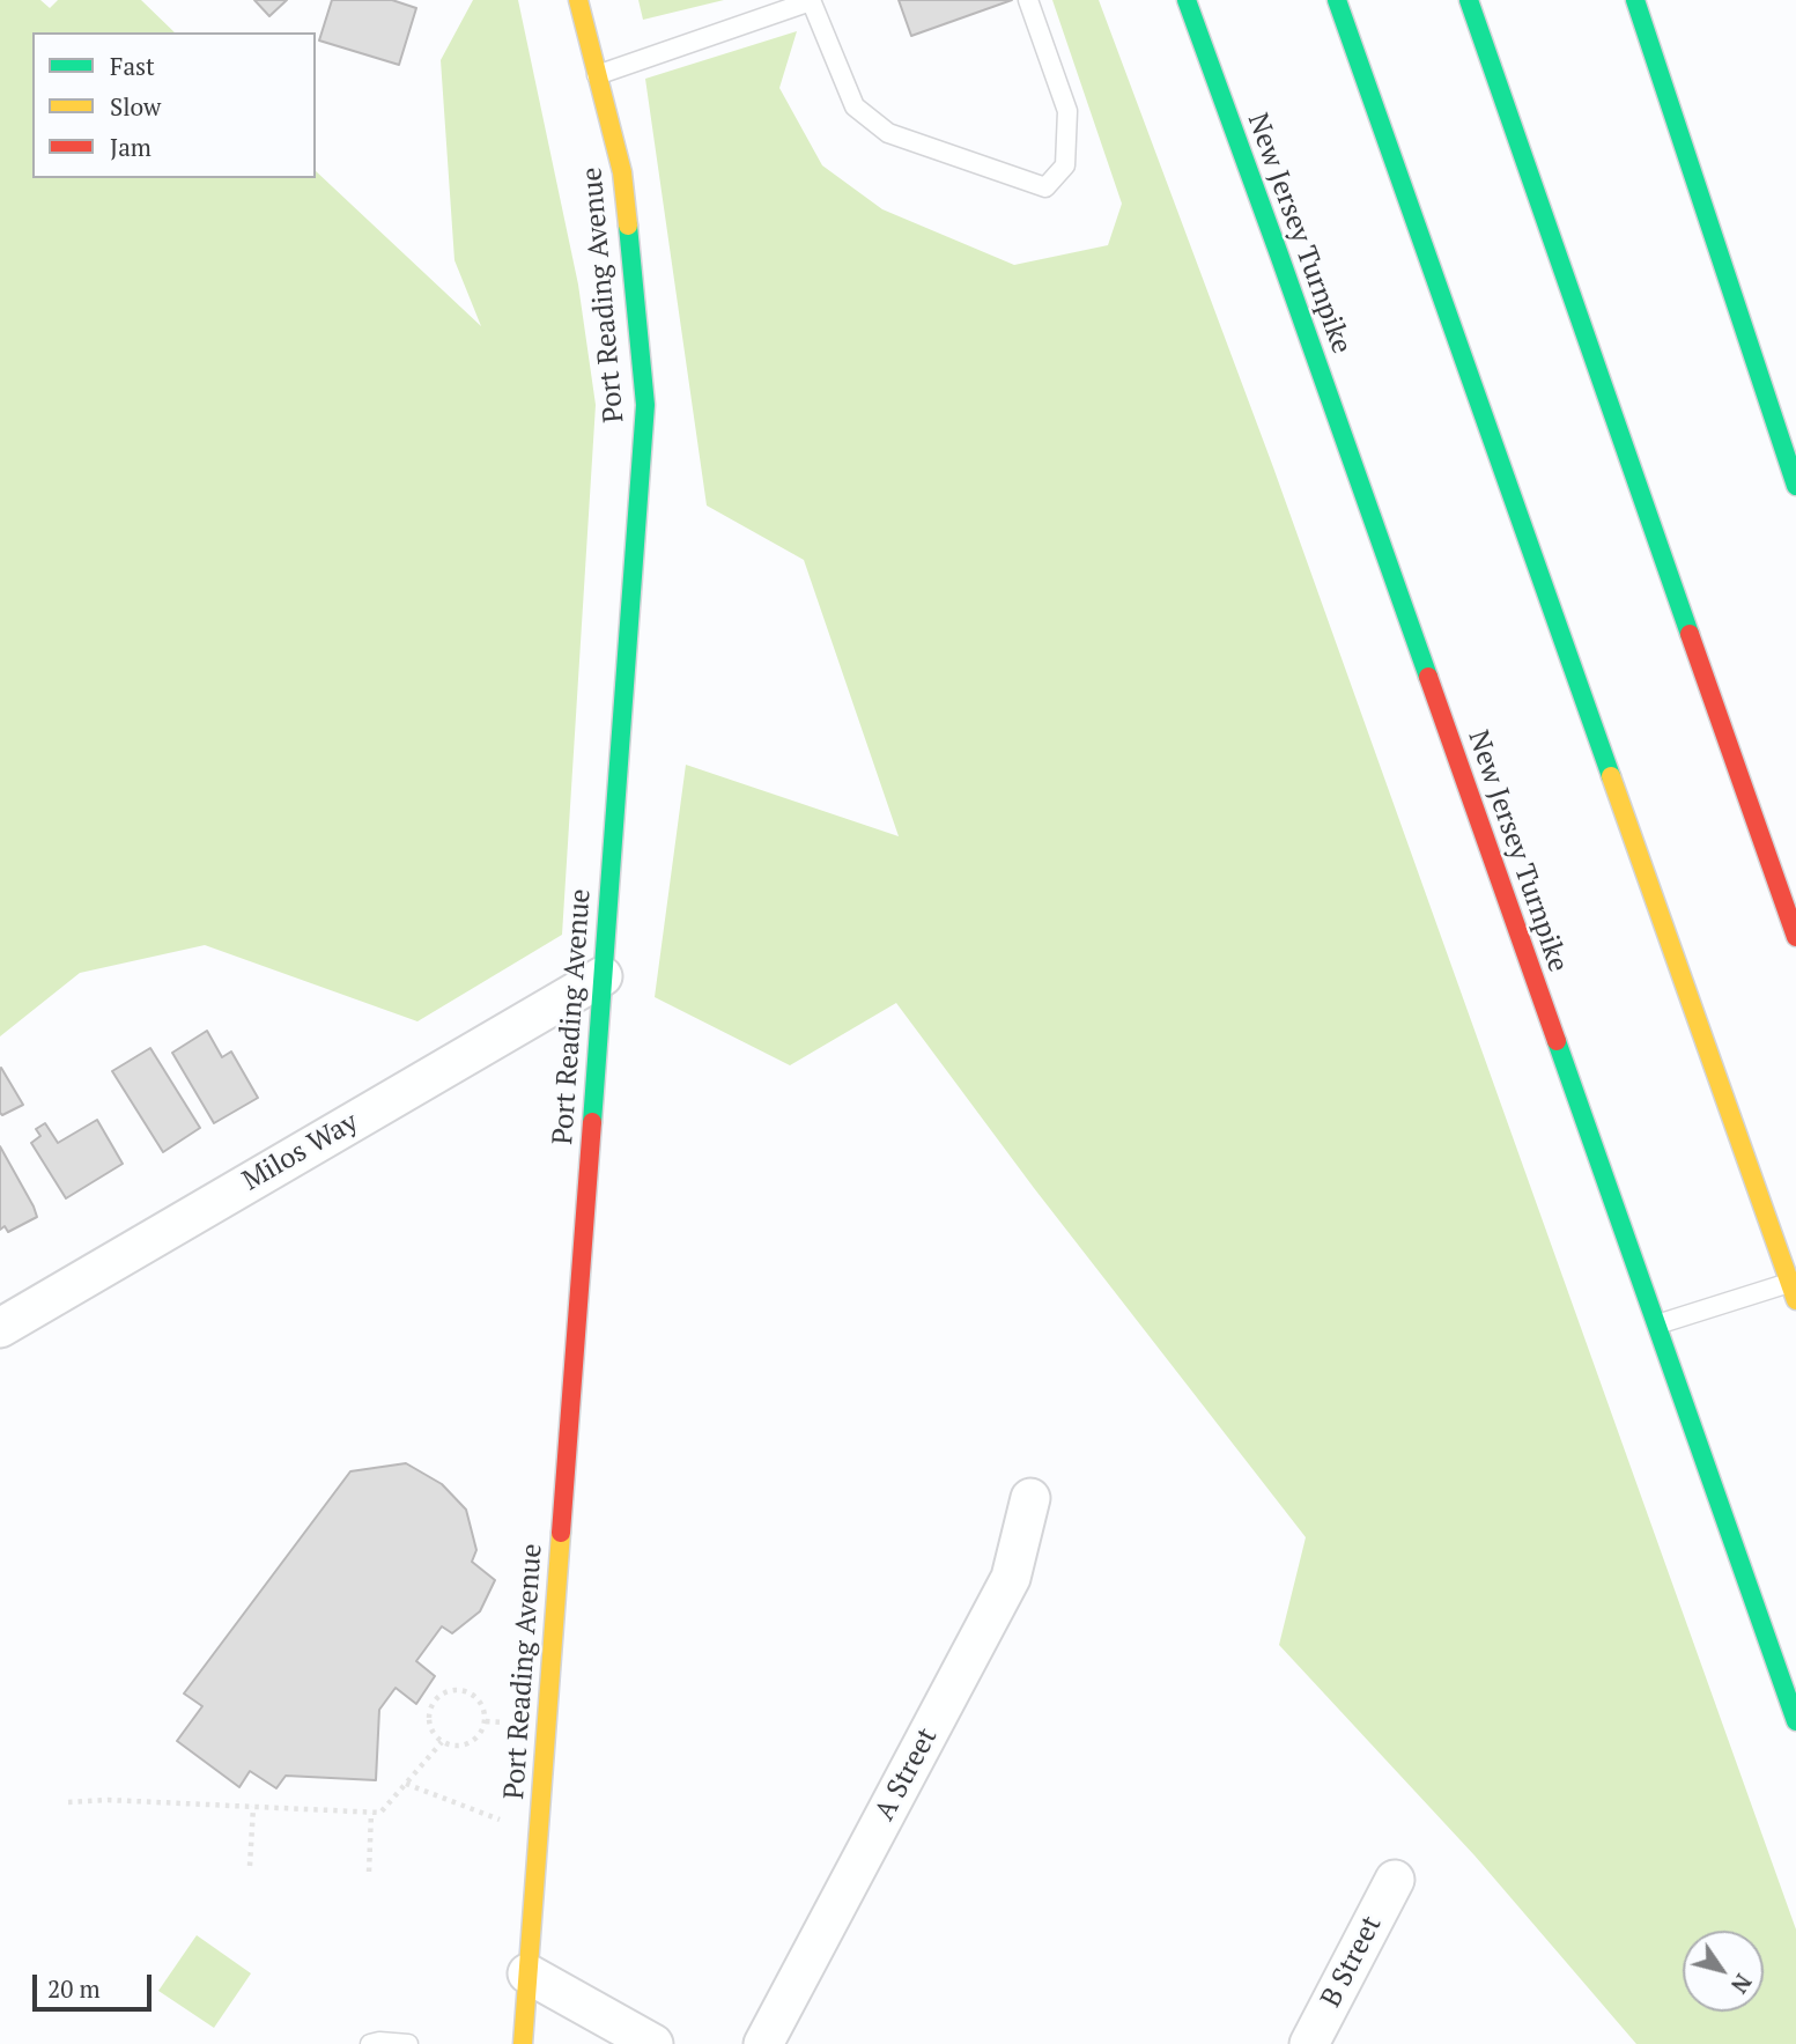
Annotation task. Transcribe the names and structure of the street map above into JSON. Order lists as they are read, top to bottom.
{
  "streets": {
    "main road": ["New Jersey Turnpike", "Port Reading Avenue"],
    "street": ["Milos Way", "A Street", "B Street"]
  },
  "crossings": [
    ["Port Reading Avenue", "Milos Way"]
  ],
  "legend": ["Fast", "Slow", "Jam"],
  "scale_bar": "20 m",
  "north": "bottom right"
}
